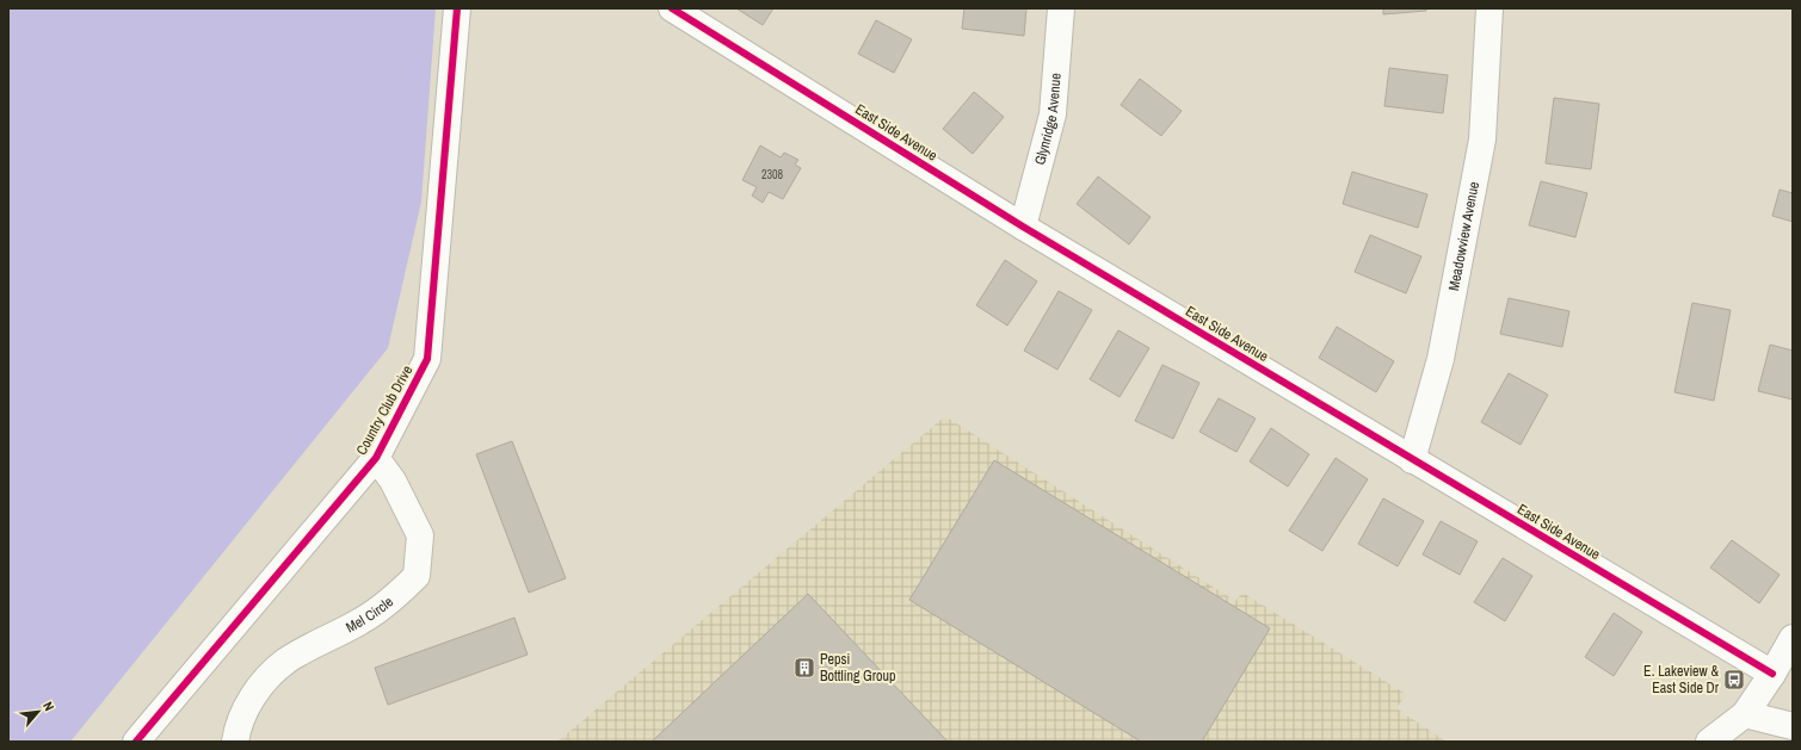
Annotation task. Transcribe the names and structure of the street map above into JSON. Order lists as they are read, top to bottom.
{
  "streets": {
    "street": [
      "Glynridge Avenue",
      "East Side Avenue",
      "Meadowview Avenue",
      "Country Club Drive",
      "Mel Circle"
    ]
  },
  "crossings": [
    ["Glynridge Avenue", "East Side Avenue"],
    ["East Side Avenue", "Meadowview Avenue"],
    ["Country Club Drive", "Mel Circle"]
  ],
  "places": {
    "building": ["Pepsi Bottling Group"],
    "bus stop": ["E. Lakeview & East Side Dr"]
  },
  "house_numbers": ["2308"],
  "north": "top right"
}
